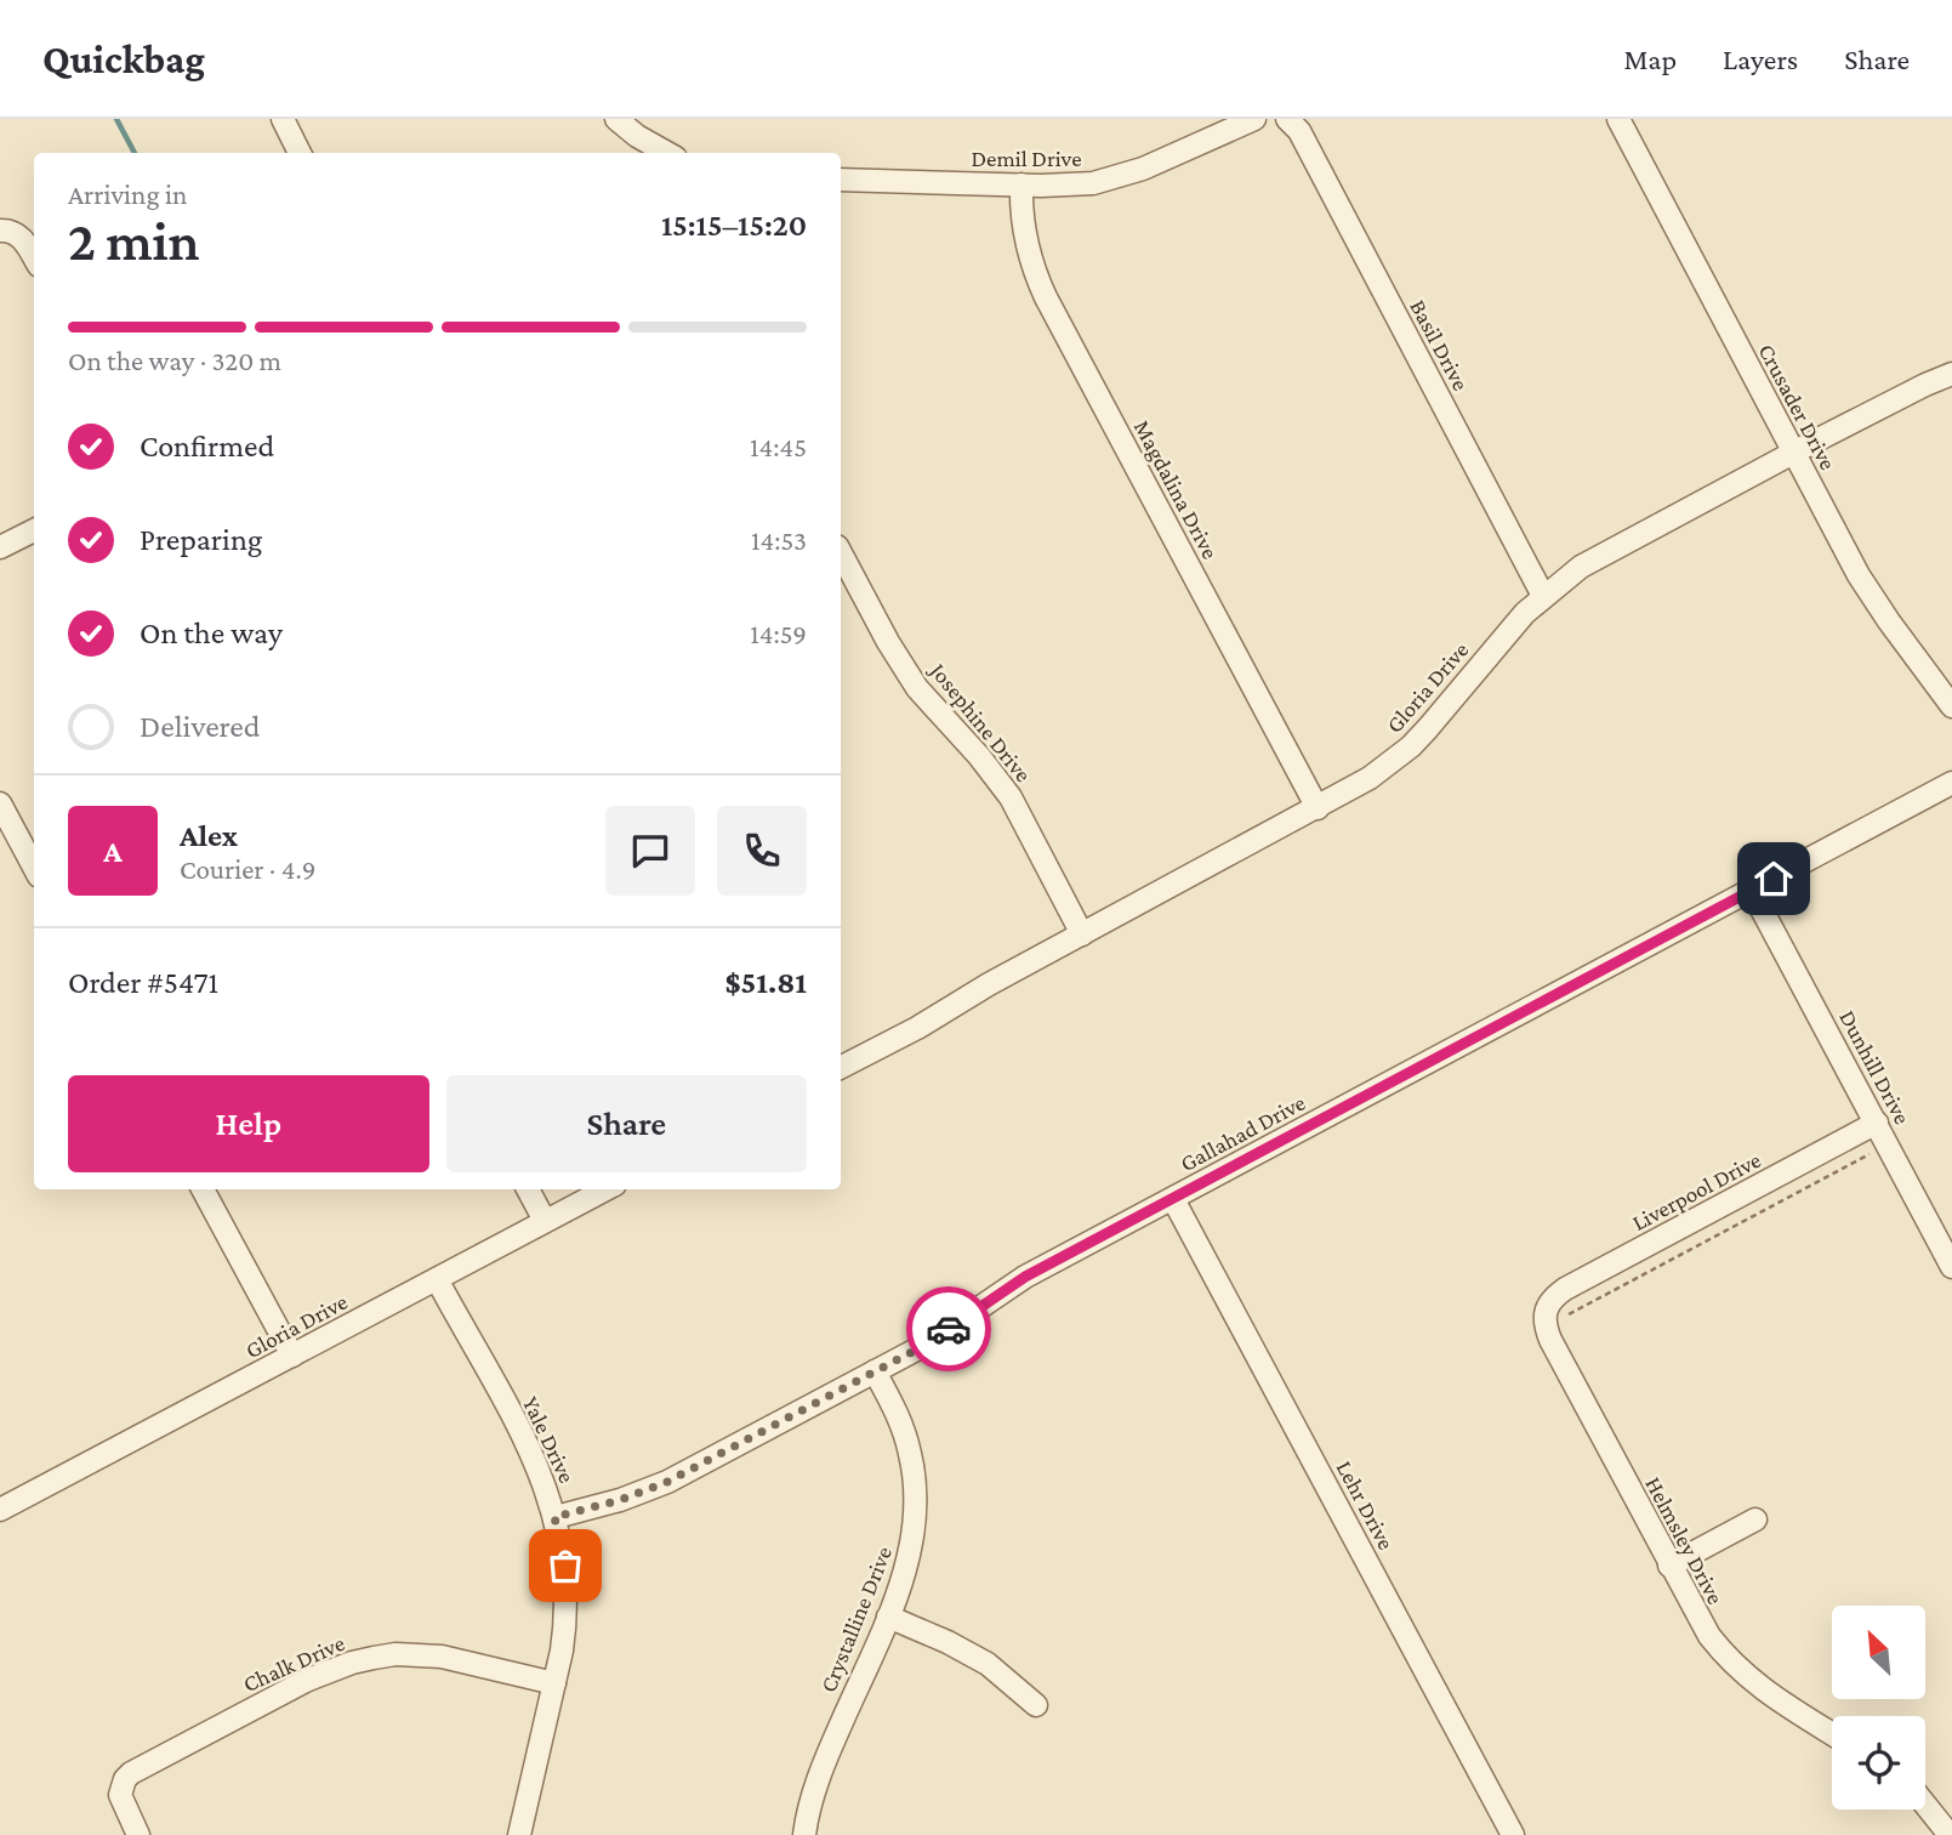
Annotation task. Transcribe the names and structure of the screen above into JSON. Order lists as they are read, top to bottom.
{
  "streets": {
    "street": [
      "Demil Drive",
      "Basil Drive",
      "Crusader Drive",
      "Magdalina Drive",
      "Gloria Drive",
      "Josephine Drive",
      "Dunhill Drive",
      "Gallahad Drive",
      "Liverpool Drive",
      "Yale Drive",
      "Lehr Drive",
      "Helmsley Drive",
      "Crystalline Drive",
      "Chalk Drive"
    ]
  },
  "crossings": [
    ["Demil Drive", "Magdalina Drive"],
    ["Basil Drive", "Gloria Drive"],
    ["Crusader Drive", "Gloria Drive"],
    ["Magdalina Drive", "Gloria Drive"],
    ["Gloria Drive", "Josephine Drive"],
    ["Gloria Drive", "Yale Drive"],
    ["Dunhill Drive", "Gallahad Drive"],
    ["Dunhill Drive", "Liverpool Drive"],
    ["Gallahad Drive", "Yale Drive"],
    ["Gallahad Drive", "Lehr Drive"],
    ["Gallahad Drive", "Crystalline Drive"],
    ["Liverpool Drive", "Helmsley Drive"],
    ["Yale Drive", "Chalk Drive"]
  ],
  "north": "top left",
  "page": {
    "header": "Quickbag",
    "nav": ["Map", "Layers", "Share"],
    "heading": ["2 min", "Arriving in", "15:15–15:20"],
    "panel": [
      "Alex",
      "Courier · 4.9",
      "Order #5471",
      "$51.81"
    ],
    "bar": "On the way · 320 m",
    "list": [
      ["Confirmed", "14:45"],
      ["Preparing", "14:53"],
      ["On the way", "14:59"],
      "Delivered"
    ],
    "round": "A",
    "buttons": ["Help", "Share"]
  }
}
